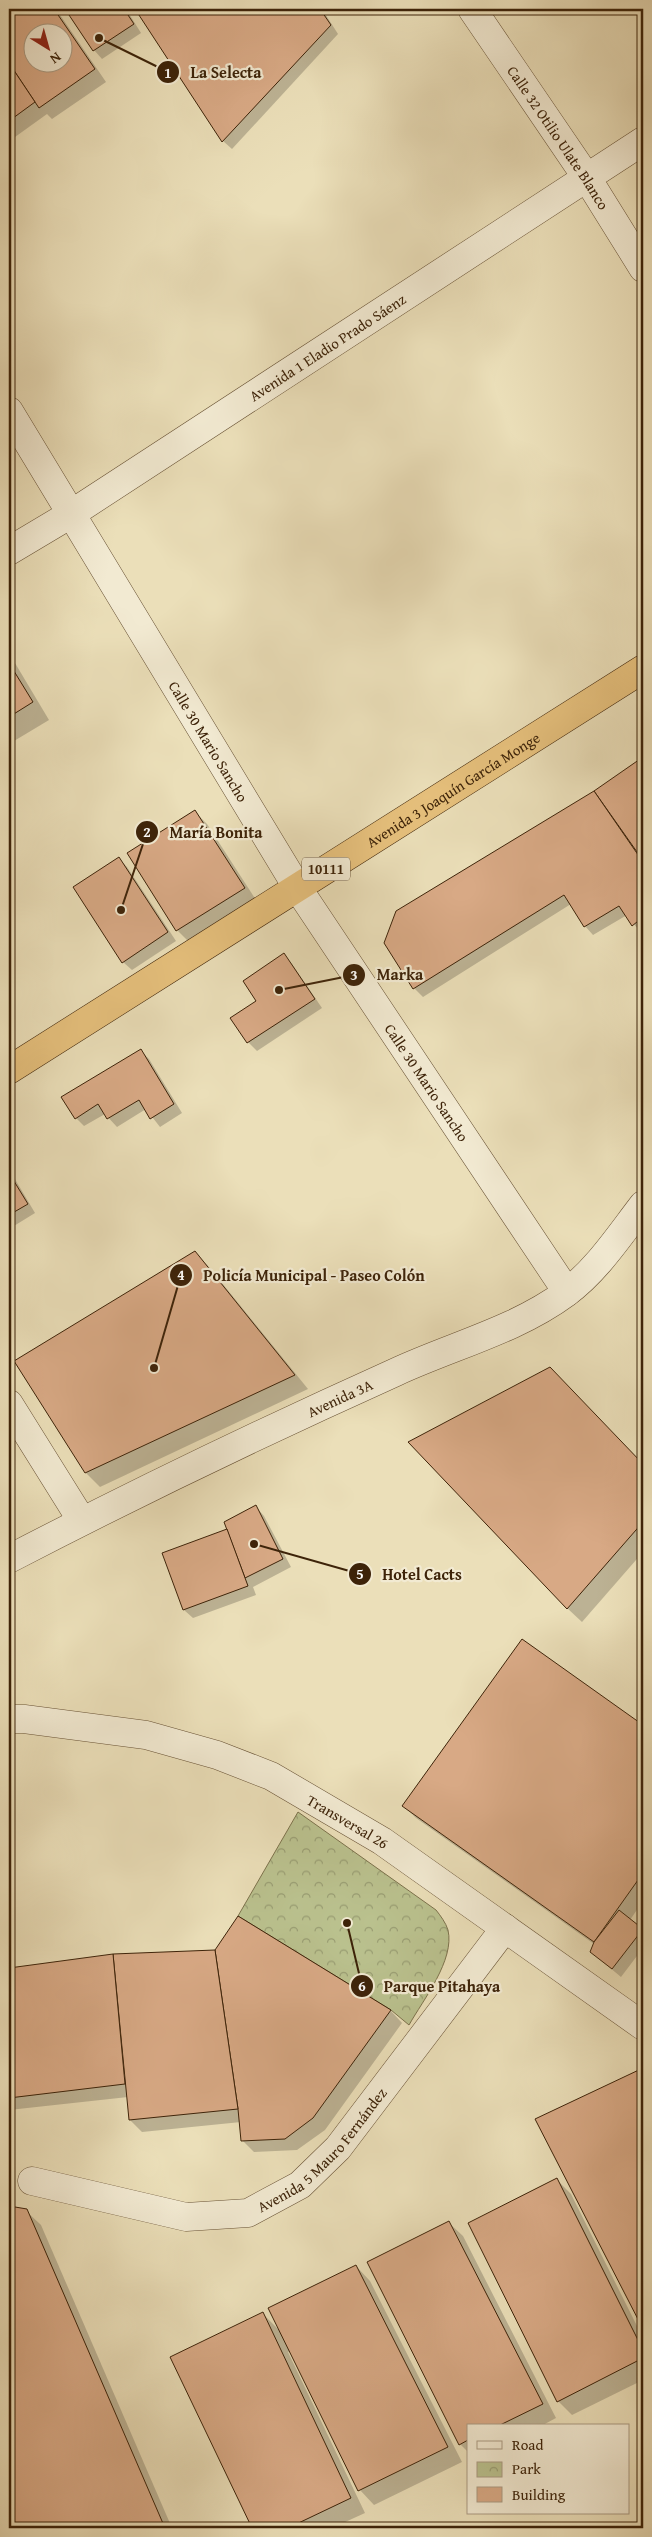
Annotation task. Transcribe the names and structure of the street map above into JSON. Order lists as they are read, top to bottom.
{
  "streets": {
    "highway": ["Avenida 3 Joaquín García Monge", "10111"],
    "street": [
      "Calle 32 Otilio Ulate Blanco",
      "Avenida 1 Eladio Prado Sáenz",
      "Calle 30 Mario Sancho",
      "Avenida 3A",
      "Transversal 26",
      "Avenida 5 Mauro Fernández"
    ]
  },
  "crossings": [
    ["Calle 32 Otilio Ulate Blanco", "Avenida 1 Eladio Prado Sáenz"],
    ["Avenida 1 Eladio Prado Sáenz", "Calle 30 Mario Sancho"],
    ["Calle 30 Mario Sancho", "Avenida 3 Joaquín García Monge"],
    ["Calle 30 Mario Sancho", "Avenida 3A"],
    ["Transversal 26", "Avenida 5 Mauro Fernández"]
  ],
  "places": [
    "La Selecta",
    "María Bonita",
    "Marka",
    "Policía Municipal - Paseo Colón",
    "Hotel Cacts",
    "Parque Pitahaya"
  ],
  "legend": ["Road", "Park", "Building"],
  "north": "bottom right"
}
